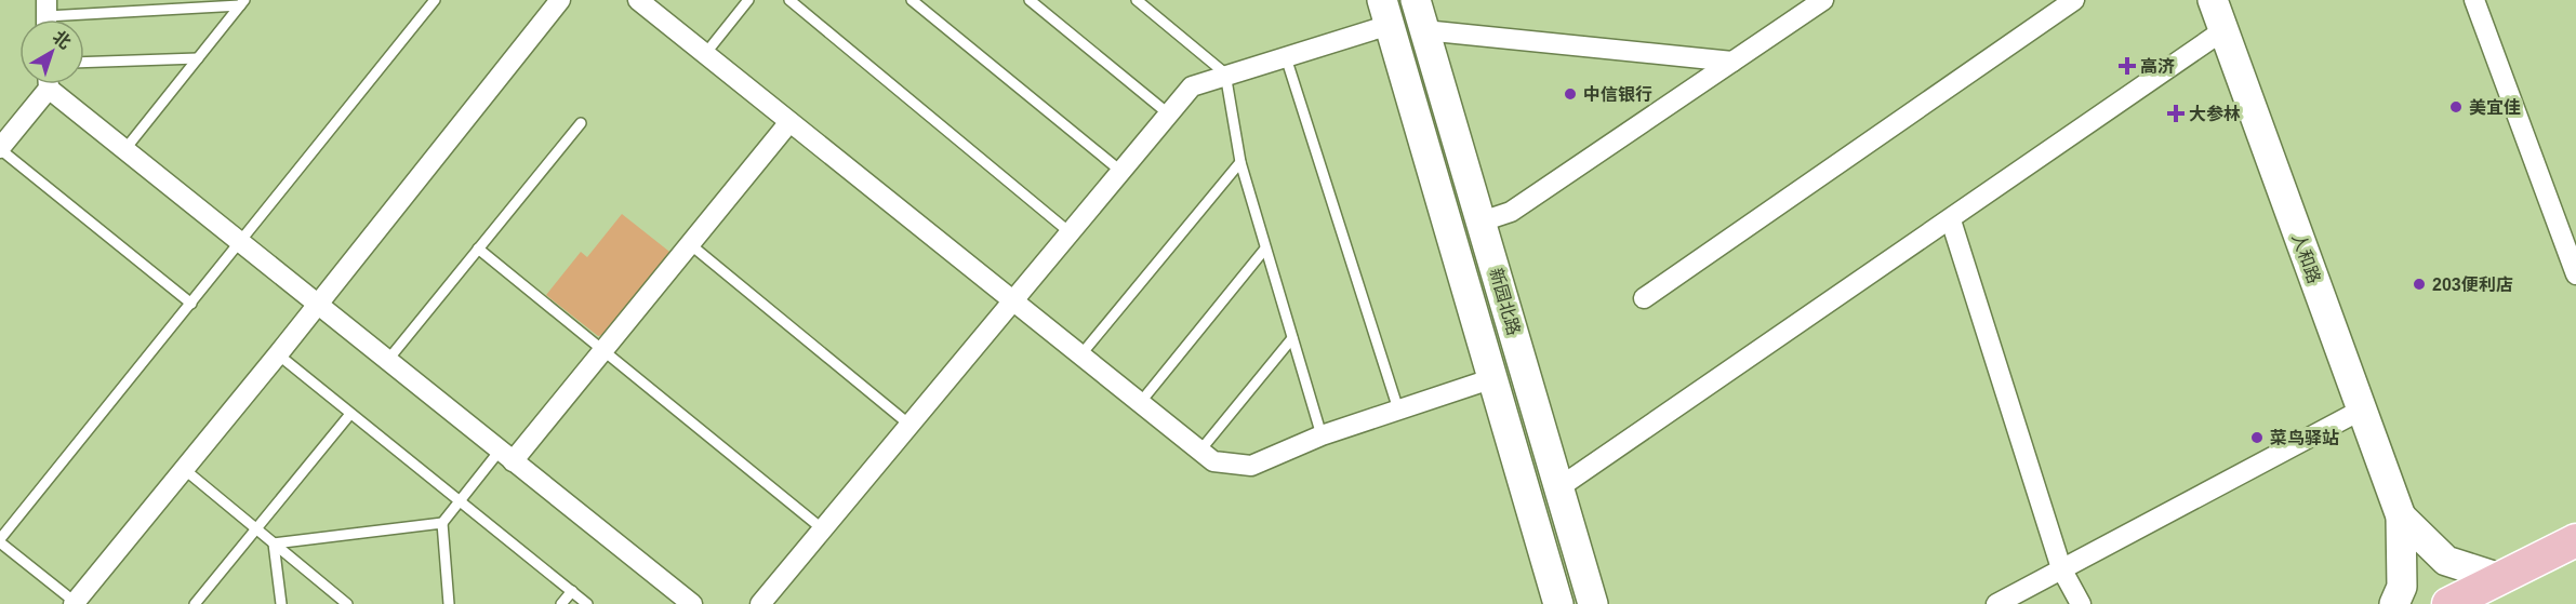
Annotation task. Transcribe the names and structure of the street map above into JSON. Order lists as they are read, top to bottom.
{
  "streets": {
    "main road": ["人和路", "新园北路"]
  },
  "places": {
    "health": ["高济", "大参林"],
    "other": [
      "中信银行",
      "美宜佳",
      "203便利店",
      "菜鸟驿站"
    ]
  },
  "north": "top right"
}
